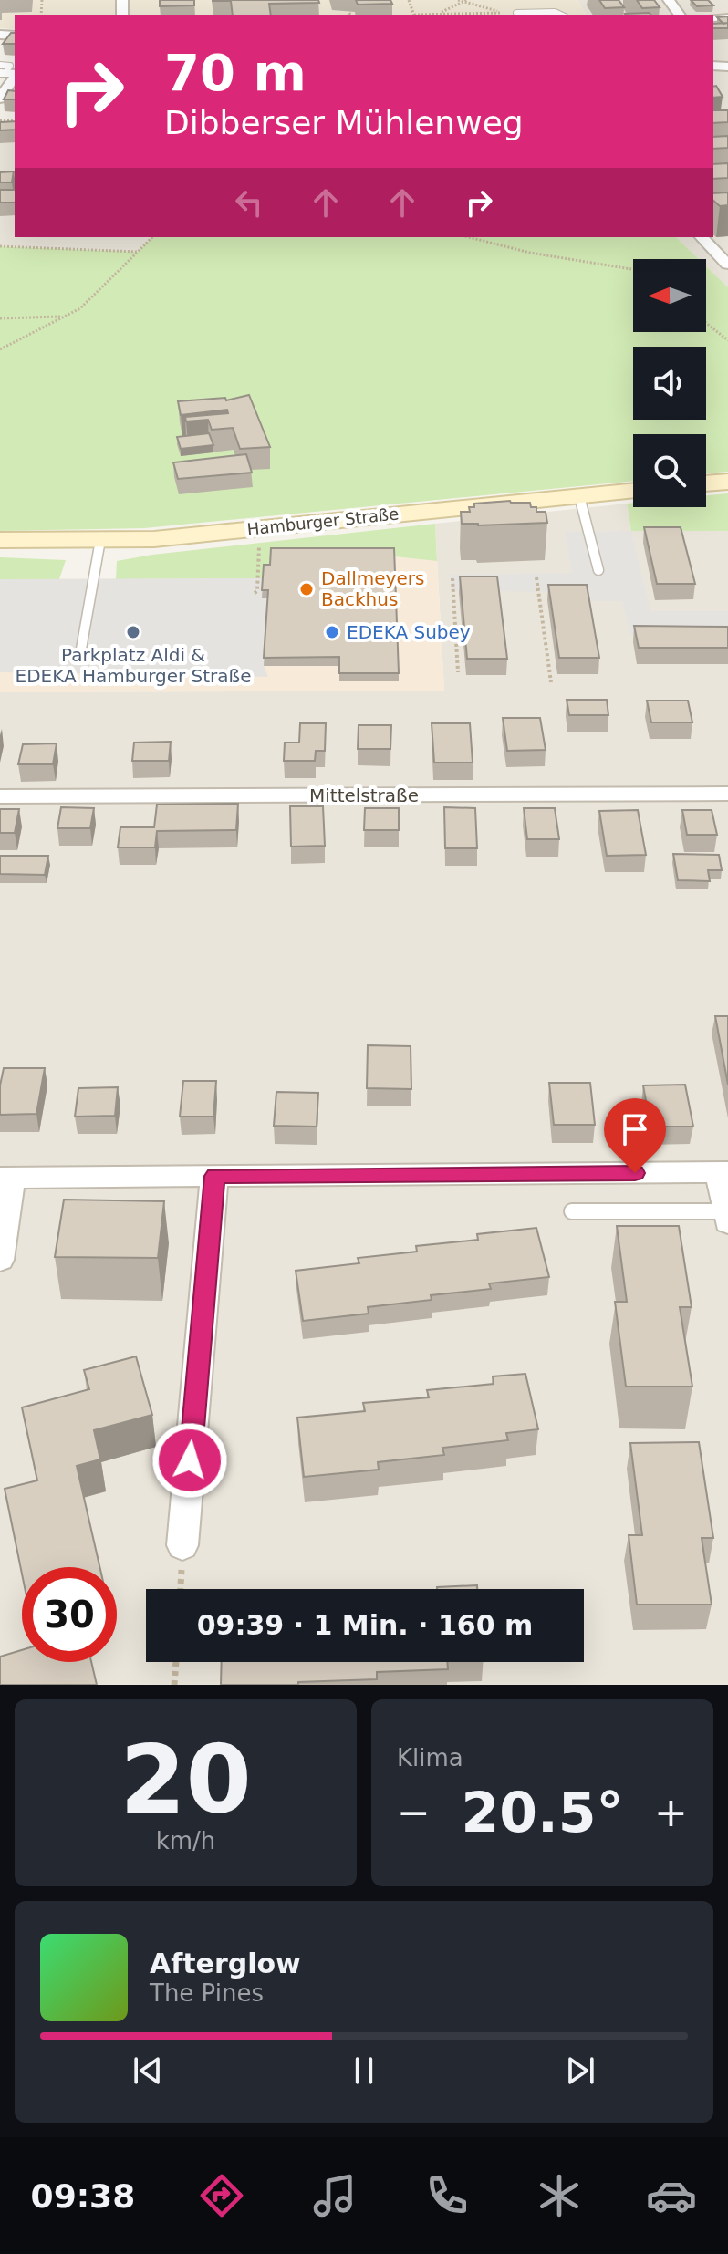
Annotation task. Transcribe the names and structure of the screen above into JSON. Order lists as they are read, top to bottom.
{
  "streets": {
    "main road": ["Hamburger Straße"],
    "street": ["Mittelstraße"]
  },
  "places": ["Dallmeyers Backhus", "Parkplatz Aldi & EDEKA Hamburger Straße", "EDEKA Subey"],
  "north": "left",
  "page": {
    "turn": ["70 m", "Dibberser Mühlenweg"],
    "limit": "30",
    "trip": "09:39 · 1 Min. · 160 m",
    "tile": [
      ["20", "km/h"],
      "Klima"
    ],
    "heat": ["−", "20.5°", "+"],
    "song": ["Afterglow", "The Pines"],
    "tabs": "09:38"
  }
}
